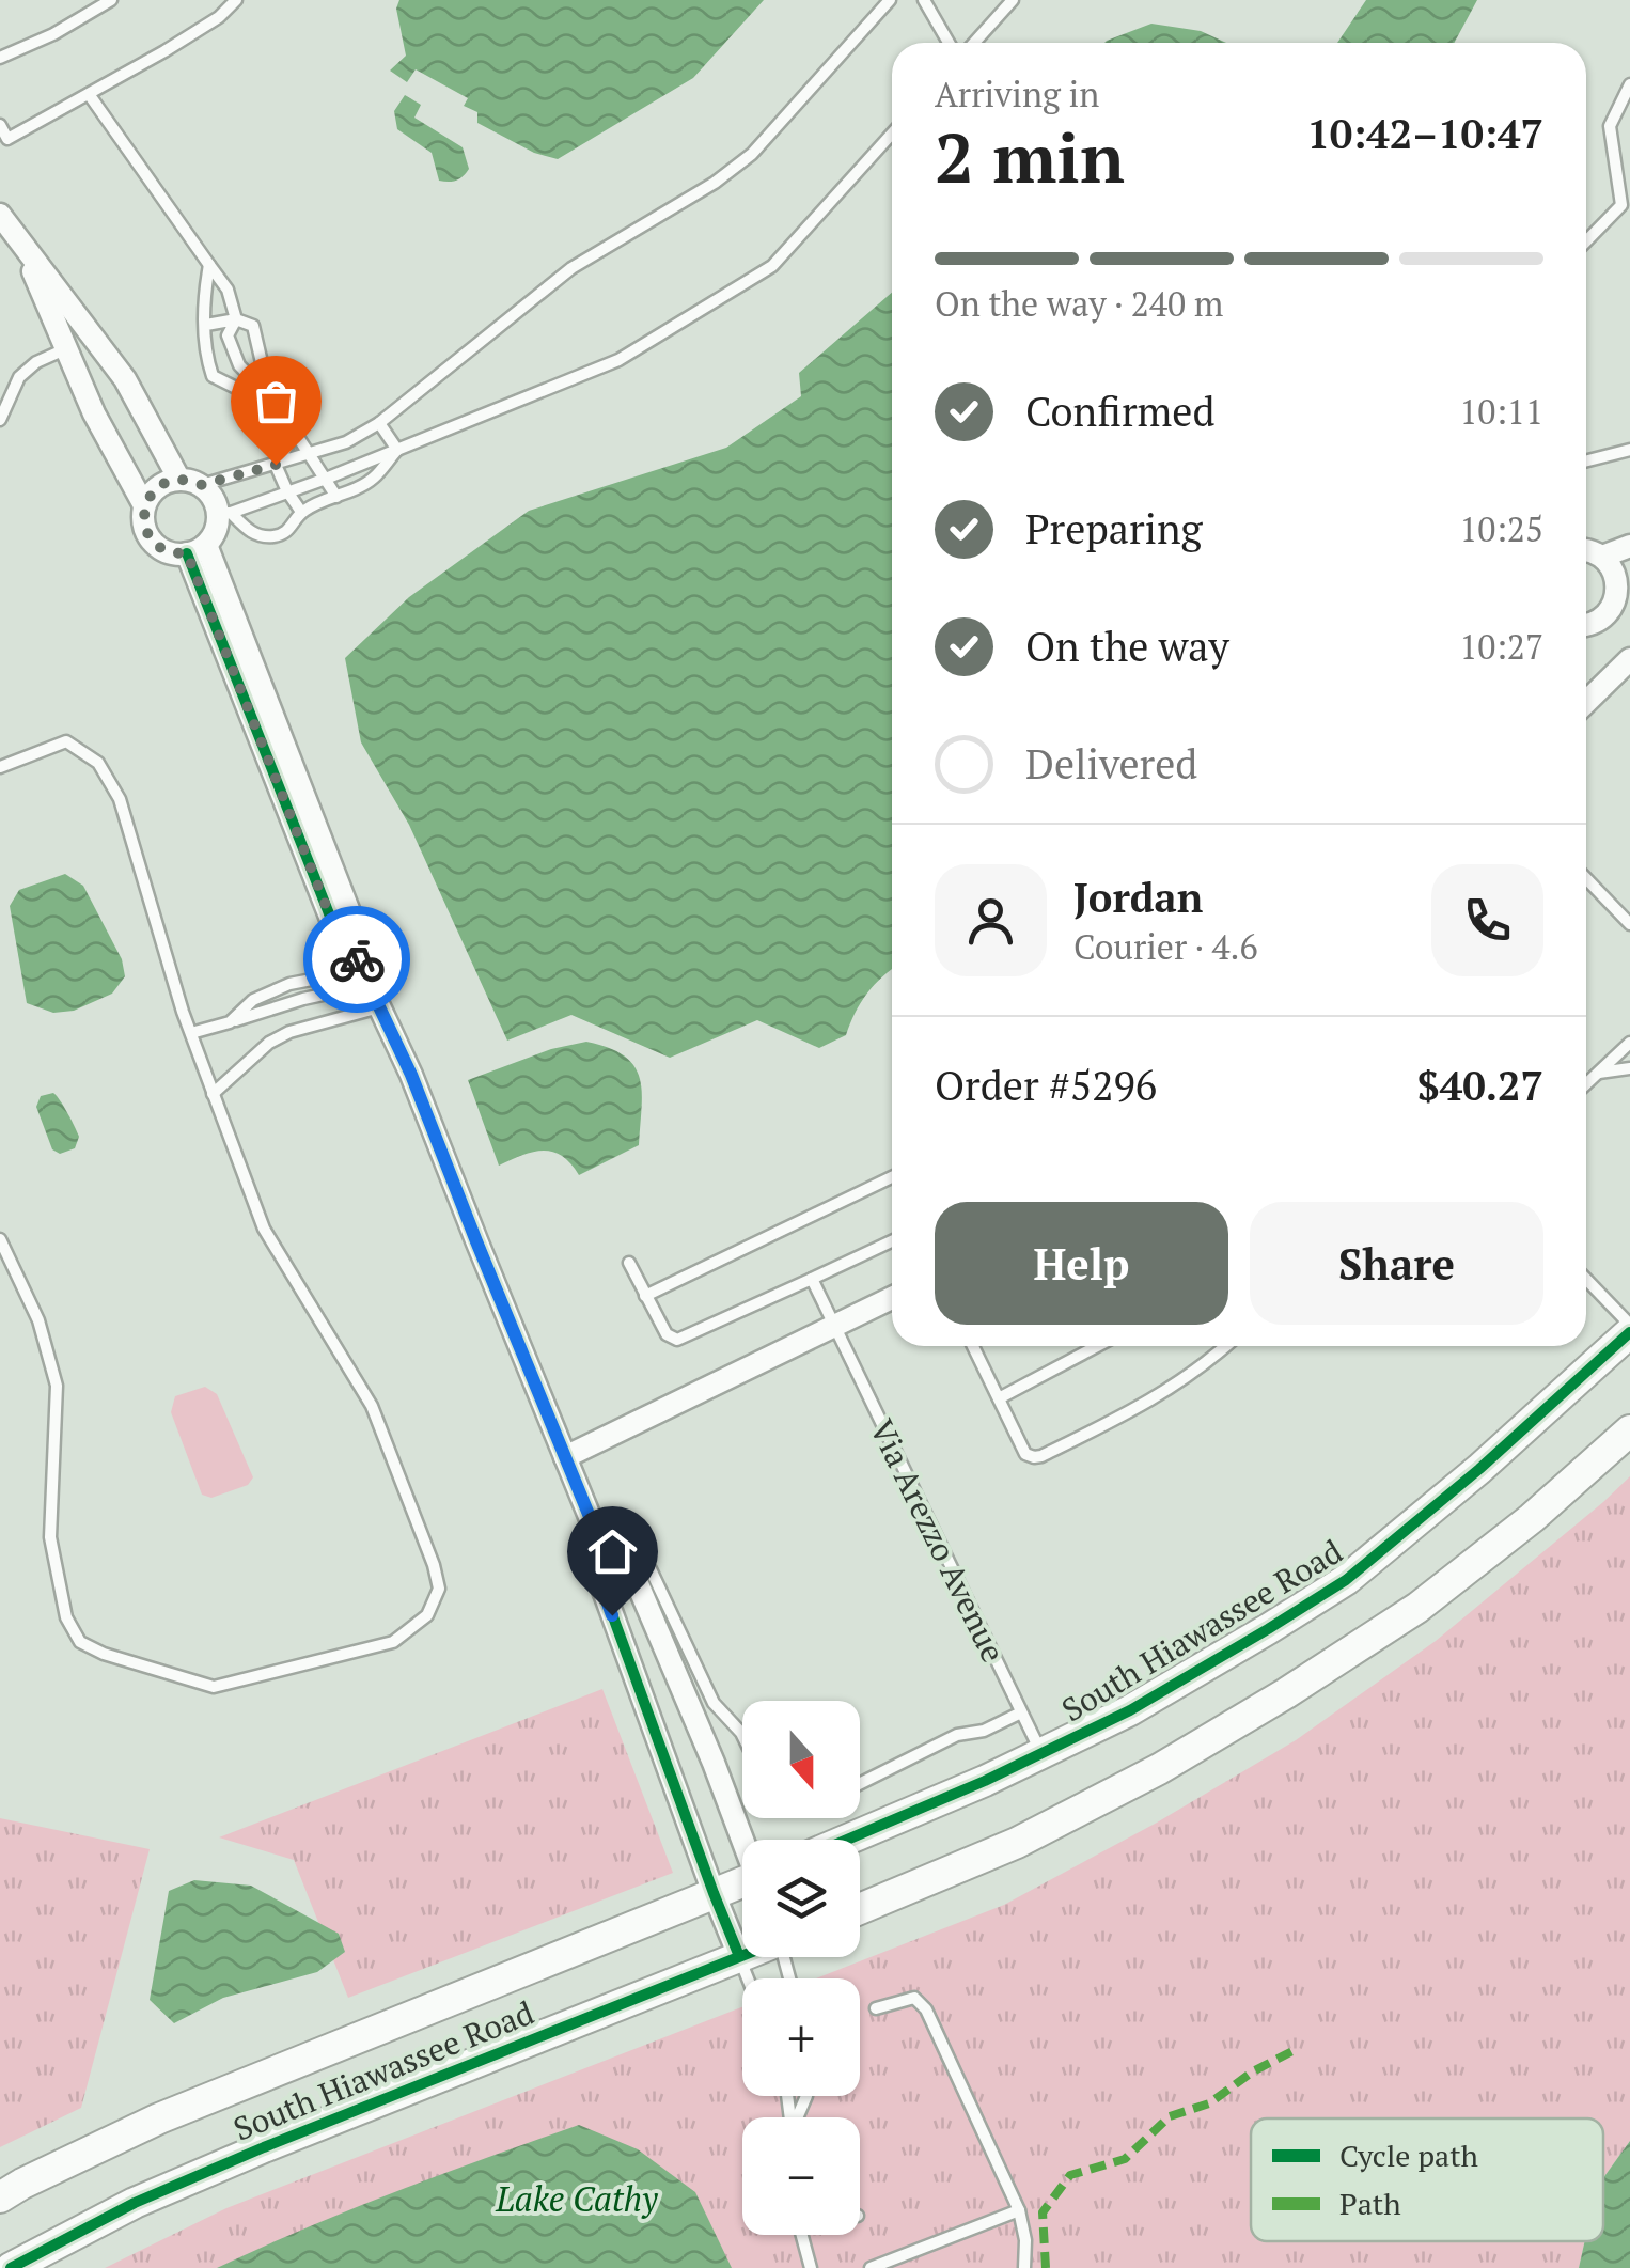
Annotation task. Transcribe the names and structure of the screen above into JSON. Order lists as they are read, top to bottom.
{
  "streets": {
    "street": ["South Hiawassee Road"],
    "lane": ["Via Arezzo Avenue"]
  },
  "crossings": [
    ["Via Arezzo Avenue", "South Hiawassee Road"]
  ],
  "water": ["Lake Cathy"],
  "legend": ["Cycle path", "Path"],
  "north": "bottom",
  "page": {
    "heading": ["2 min", "Arriving in", "10:42–10:47"],
    "panel": [
      "Jordan",
      "Courier · 4.6",
      "Order #5296",
      "$40.27"
    ],
    "bar": "On the way · 240 m",
    "list": [
      ["Confirmed", "10:11"],
      ["Preparing", "10:25"],
      ["On the way", "10:27"],
      "Delivered"
    ],
    "buttons": ["Help", "Share"],
    "map_buttons": ["+", "−"]
  }
}
